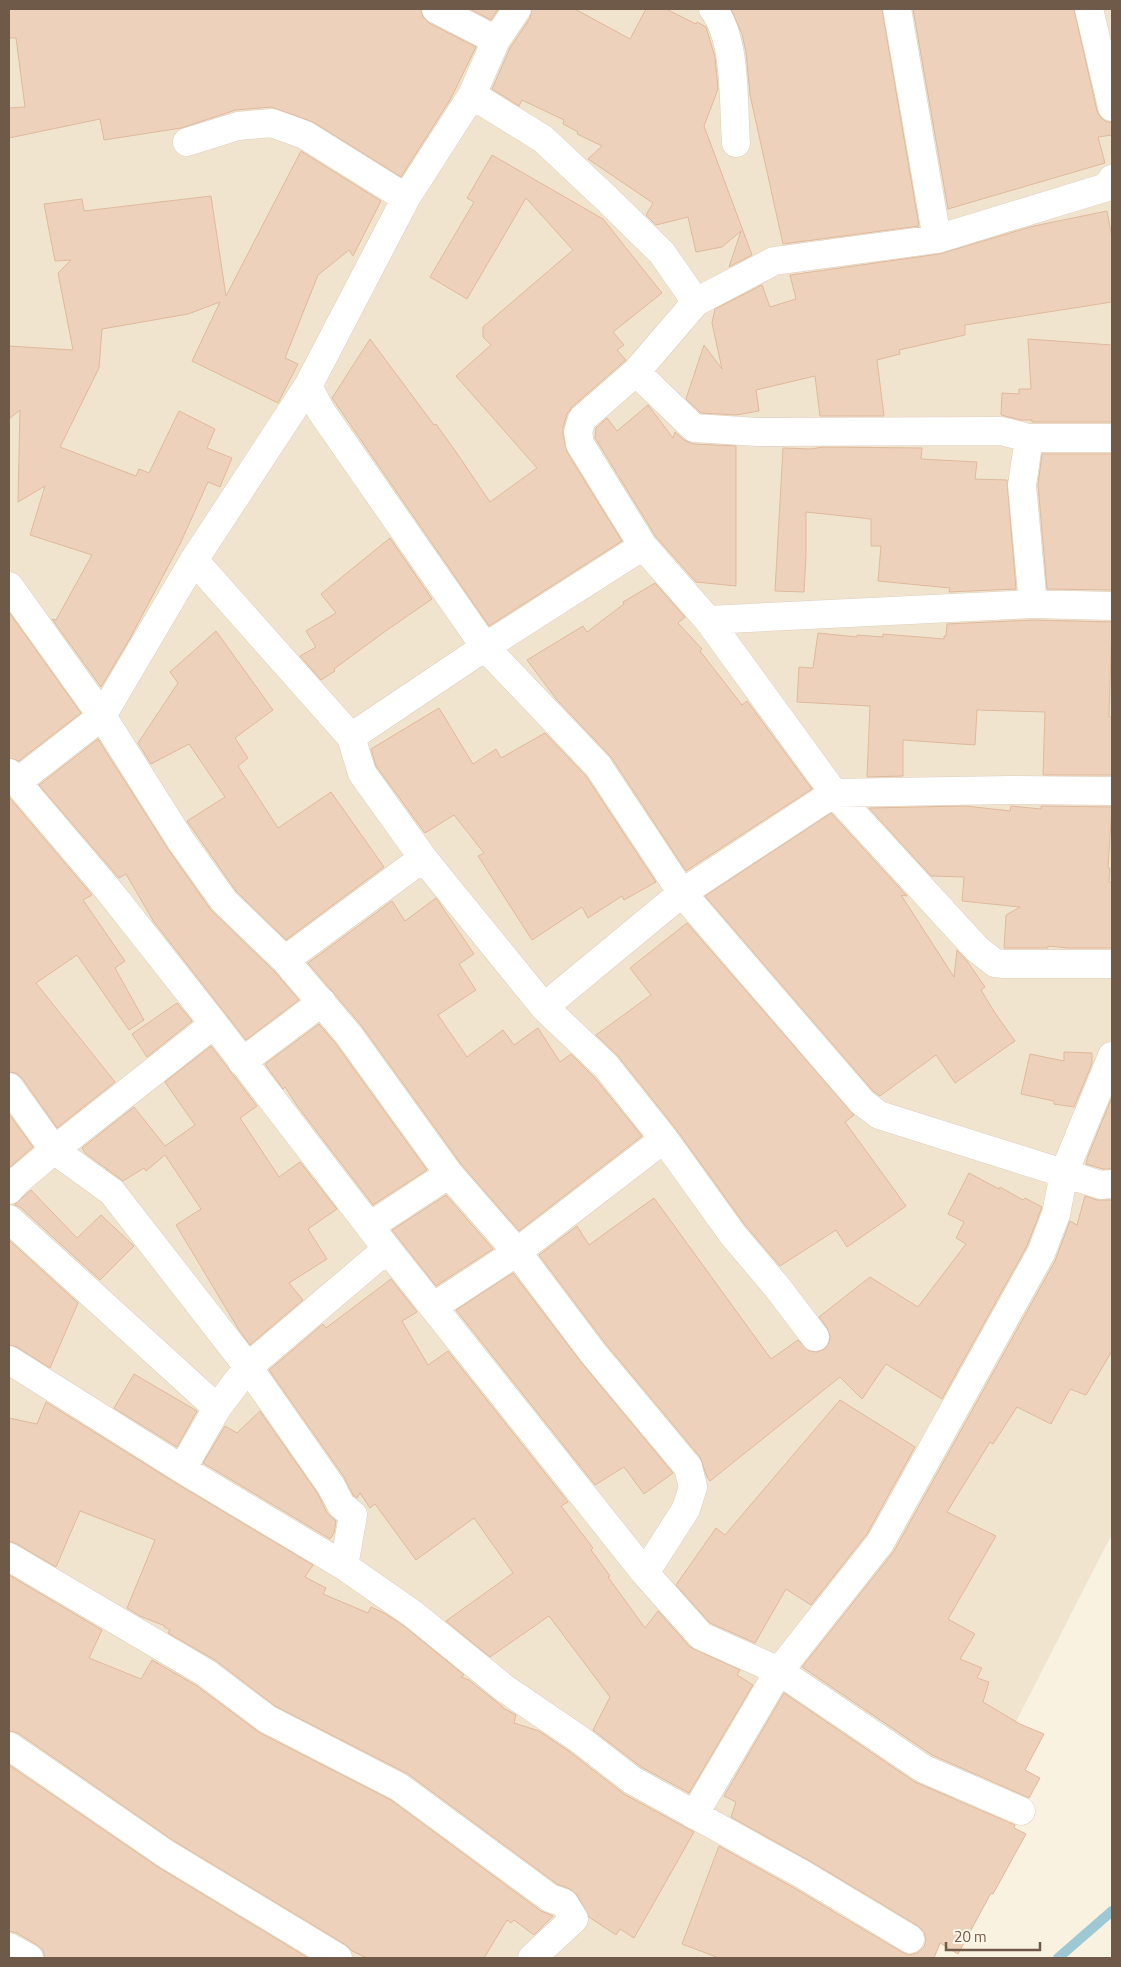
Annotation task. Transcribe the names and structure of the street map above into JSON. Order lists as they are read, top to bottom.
{
  "scale_bar": "20 m"
}
